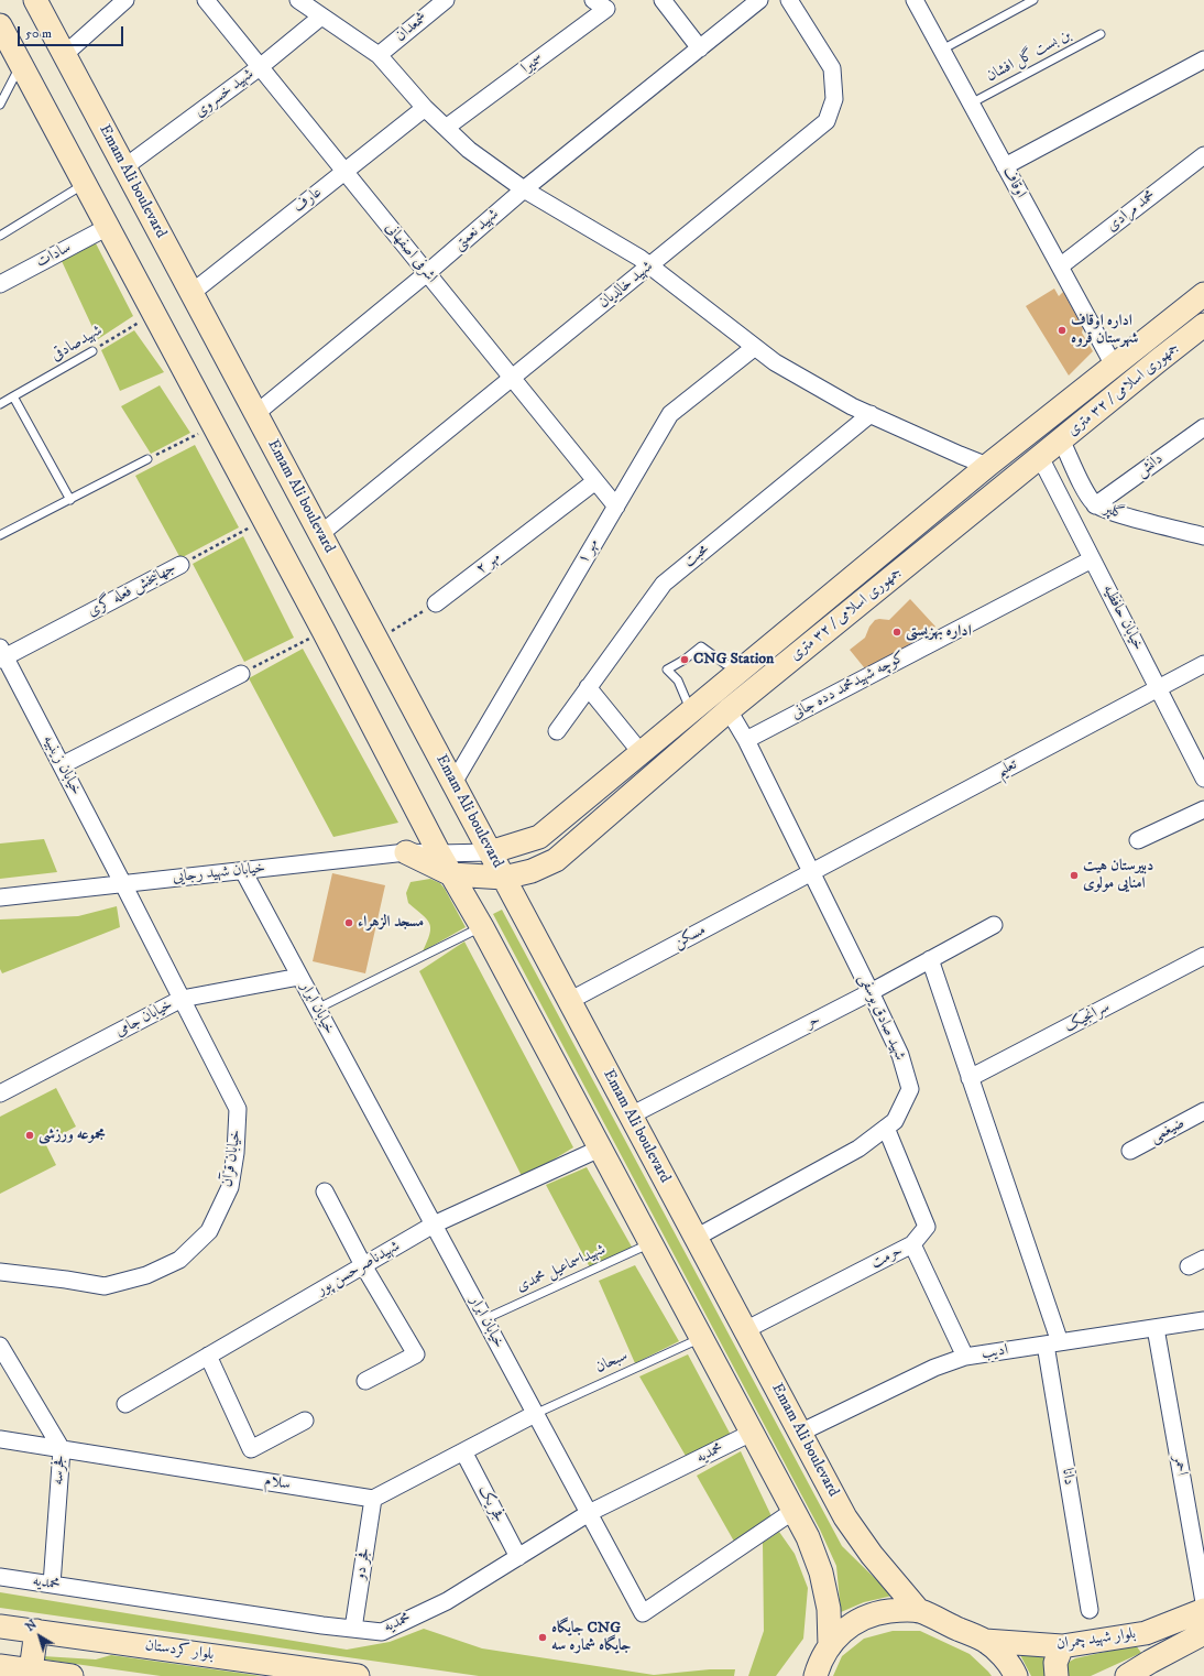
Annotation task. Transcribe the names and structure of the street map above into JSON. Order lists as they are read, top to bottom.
{
  "streets": {
    "main road": [
      "Emam Ali boulevard",
      "جمهوری اسلامی / ۳۲ متری",
      "بلوار شهید چمران",
      "بلوار کردستان"
    ],
    "street": [
      "شمعدان",
      "سمیرا",
      "شهید خسروی",
      "اوقاف",
      "عارف",
      "محمد مرادی",
      "شهید نعمتی",
      "اشرفی اصفهانی",
      "سادات",
      "شهید خالدیان",
      "دانش",
      "گلپر",
      "مهر ۱",
      "محبت",
      "مهر ۲",
      "جهانبخش فعله گری",
      "خیابان حافظیه",
      "کوچه شهیدمحمد دده جانی",
      "خیابان زینبیه",
      "تعلیم",
      "خیابان شهید رجایی",
      "مسکن",
      "خیابان ابرار",
      "شهید صادق یوسفی",
      "سرانجیک",
      "خیابان جامی",
      "حر",
      "ضیغمی",
      "خیابان قرآن",
      "حرمت",
      "شهیدناصرحسن پور",
      "ادیب",
      "محمدیه",
      "احمر",
      "فجرسه",
      "دانا",
      "سلام",
      "فجر یک",
      "فجر دو"
    ],
    "lane": [
      "بن بست گل افشان",
      "شهیدصادقی",
      "شهیداسماعیل محمدی",
      "سبحان"
    ]
  },
  "crossings": [
    ["بن بست گل افشان", "اوقاف"],
    ["شهید خسروی", "Emam Ali boulevard"],
    ["شهید خسروی", "اشرفی اصفهانی"],
    ["Emam Ali boulevard", "عارف"],
    ["Emam Ali boulevard", "شهید نعمتی"],
    ["Emam Ali boulevard", "شهید خالدیان"],
    ["Emam Ali boulevard", "جمهوری اسلامی / ۳۲ متری"],
    ["Emam Ali boulevard", "مهر ۱"],
    ["Emam Ali boulevard", "خیابان شهید رجایی"],
    ["Emam Ali boulevard", "مسکن"],
    ["Emam Ali boulevard", "شهید صادق یوسفی"],
    ["Emam Ali boulevard", "حر"],
    ["Emam Ali boulevard", "حرمت"],
    ["Emam Ali boulevard", "ادیب"],
    ["اوقاف", "محمد مرادی"],
    ["اوقاف", "جمهوری اسلامی / ۳۲ متری"],
    ["عارف", "اشرفی اصفهانی"],
    ["شهید نعمتی", "اشرفی اصفهانی"],
    ["اشرفی اصفهانی", "شهید خالدیان"],
    ["اشرفی اصفهانی", "مهر ۱"],
    ["اشرفی اصفهانی", "مهر ۲"],
    ["جمهوری اسلامی / ۳۲ متری", "گلپر"],
    ["جمهوری اسلامی / ۳۲ متری", "خیابان حافظیه"],
    ["جمهوری اسلامی / ۳۲ متری", "خیابان شهید رجایی"],
    ["جمهوری اسلامی / ۳۲ متری", "شهید صادق یوسفی"],
    ["دانش", "گلپر"],
    ["جهانبخش فعله گری", "خیابان زینبیه"],
    ["خیابان حافظیه", "کوچه شهیدمحمد دده جانی"],
    ["خیابان حافظیه", "تعلیم"],
    ["کوچه شهیدمحمد دده جانی", "شهید صادق یوسفی"],
    ["خیابان زینبیه", "خیابان شهید رجایی"],
    ["خیابان زینبیه", "خیابان قرآن"],
    ["تعلیم", "مسکن"],
    ["تعلیم", "شهید صادق یوسفی"],
    ["خیابان شهید رجایی", "خیابان ابرار"],
    ["خیابان شهید رجایی", "خیابان قرآن"],
    ["مسکن", "شهید صادق یوسفی"],
    ["خیابان ابرار", "خیابان جامی"],
    ["خیابان ابرار", "شهیدناصرحسن پور"],
    ["خیابان ابرار", "شهیداسماعیل محمدی"],
    ["خیابان ابرار", "سبحان"],
    ["خیابان ابرار", "محمدیه"],
    ["شهید صادق یوسفی", "حر"],
    ["شهید صادق یوسفی", "حرمت"],
    ["سرانجیک", "دانا"],
    ["خیابان جامی", "خیابان قرآن"],
    ["حر", "دانا"],
    ["ادیب", "احمر"],
    ["ادیب", "دانا"],
    ["محمدیه", "فجرسه"],
    ["محمدیه", "فجر یک"],
    ["محمدیه", "فجر دو"],
    ["فجرسه", "سلام"],
    ["سلام", "فجر دو"]
  ],
  "places": [
    "اداره اوقاف شهرستان قروه",
    "اداره بهزیستی",
    "CNG Station",
    "دبیرستان هیت امنایی مولوی",
    "مسجد الزهراء",
    "مجموعه ورزشی",
    "جایگاه CNG جایگاه شماره سه"
  ],
  "scale_bar": "50 m",
  "north": "top left"
}
